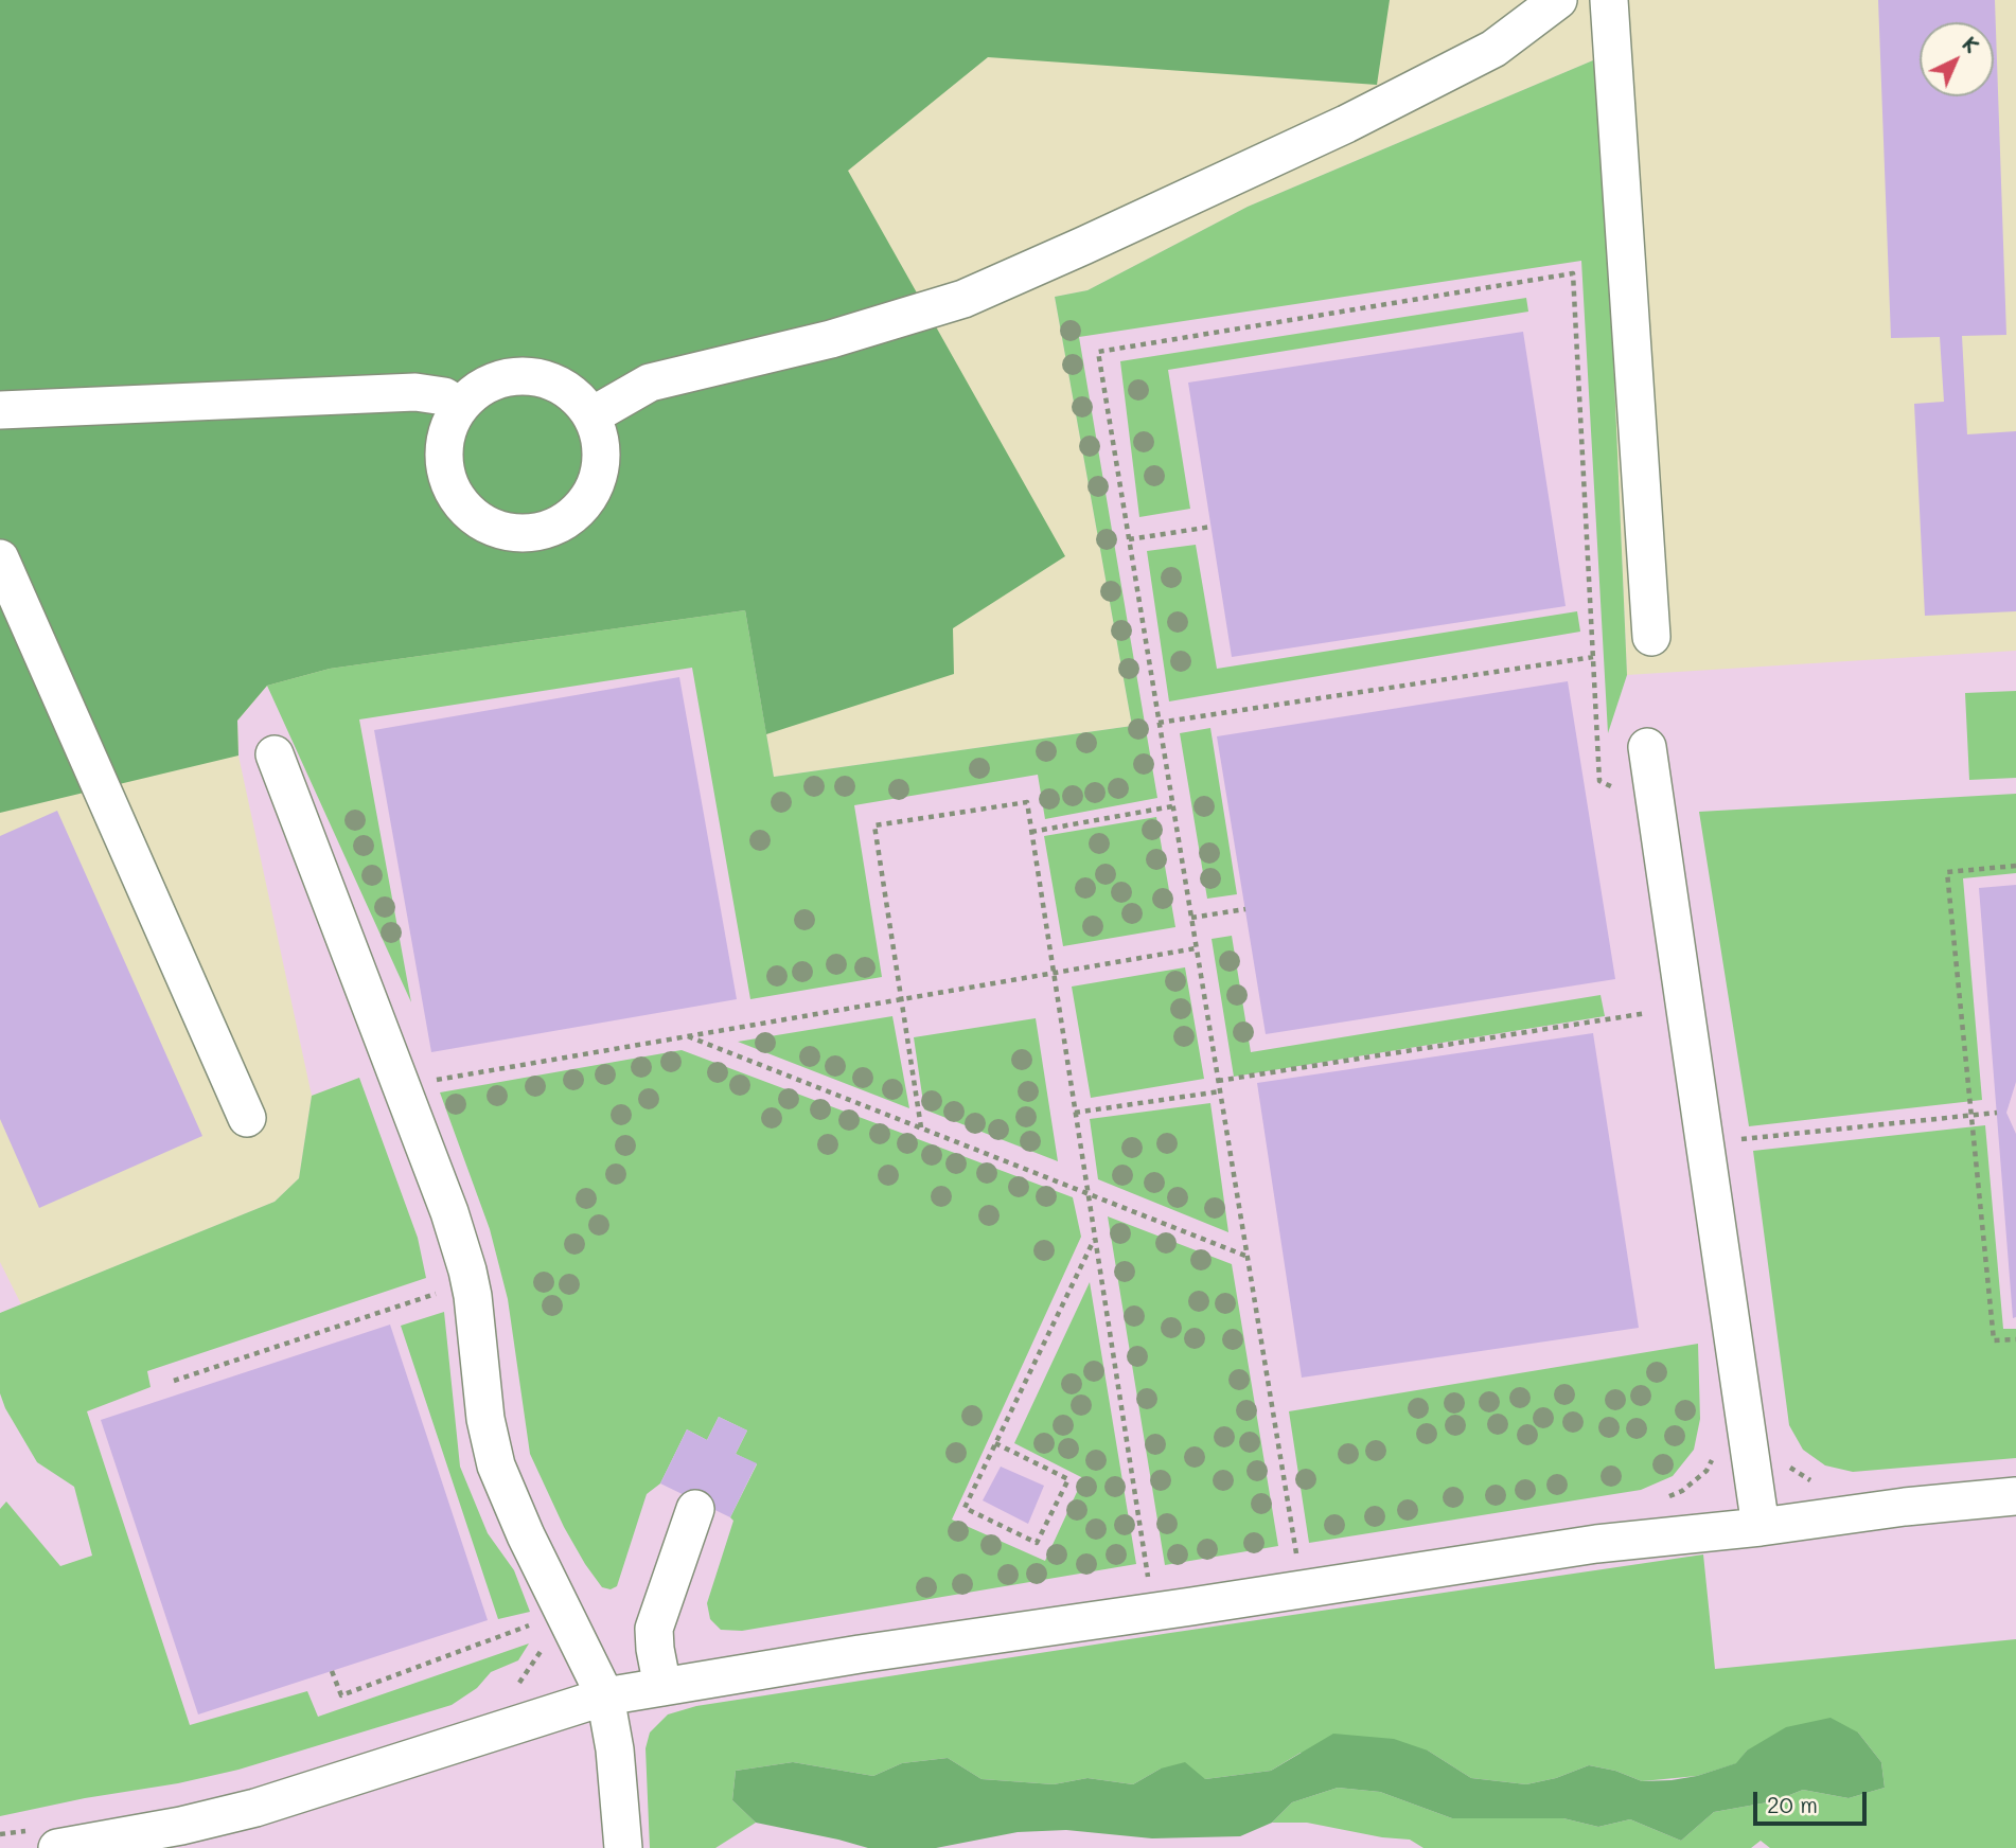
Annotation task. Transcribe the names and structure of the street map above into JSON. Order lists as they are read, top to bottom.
{
  "scale_bar": "20 m",
  "north": "top right"
}
